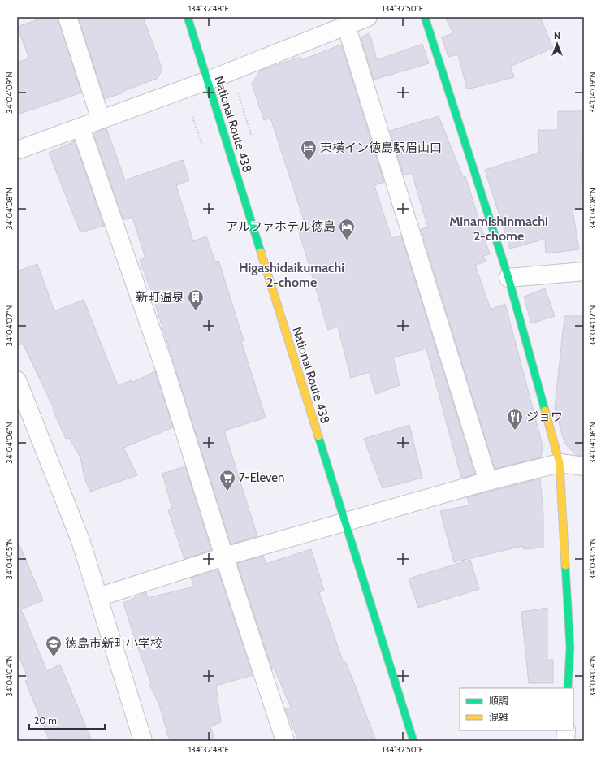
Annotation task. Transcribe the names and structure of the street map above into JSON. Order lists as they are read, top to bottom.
{
  "streets": {
    "main road": ["National Route 438"]
  },
  "districts": ["Minamishinmachi 2-chome", "Higashidaikumachi 2-chome"],
  "places": {
    "hotel": ["東横イン徳島駅眉山口", "アルファホテル徳島"],
    "building": ["新町温泉"],
    "restaurant": ["ジョワ"],
    "supermarket": ["7-Eleven"],
    "school or university": ["徳島市新町小学校"]
  },
  "legend": ["順調", "混雑"],
  "scale_bar": "20 m",
  "north": "top",
  "coordinates": [
    "134°32'48\"E",
    "134°32'50\"E",
    "34°04'09\"N",
    "34°04'08\"N",
    "34°04'07\"N",
    "34°04'06\"N",
    "34°04'05\"N",
    "34°04'04\"N"
  ]
}
